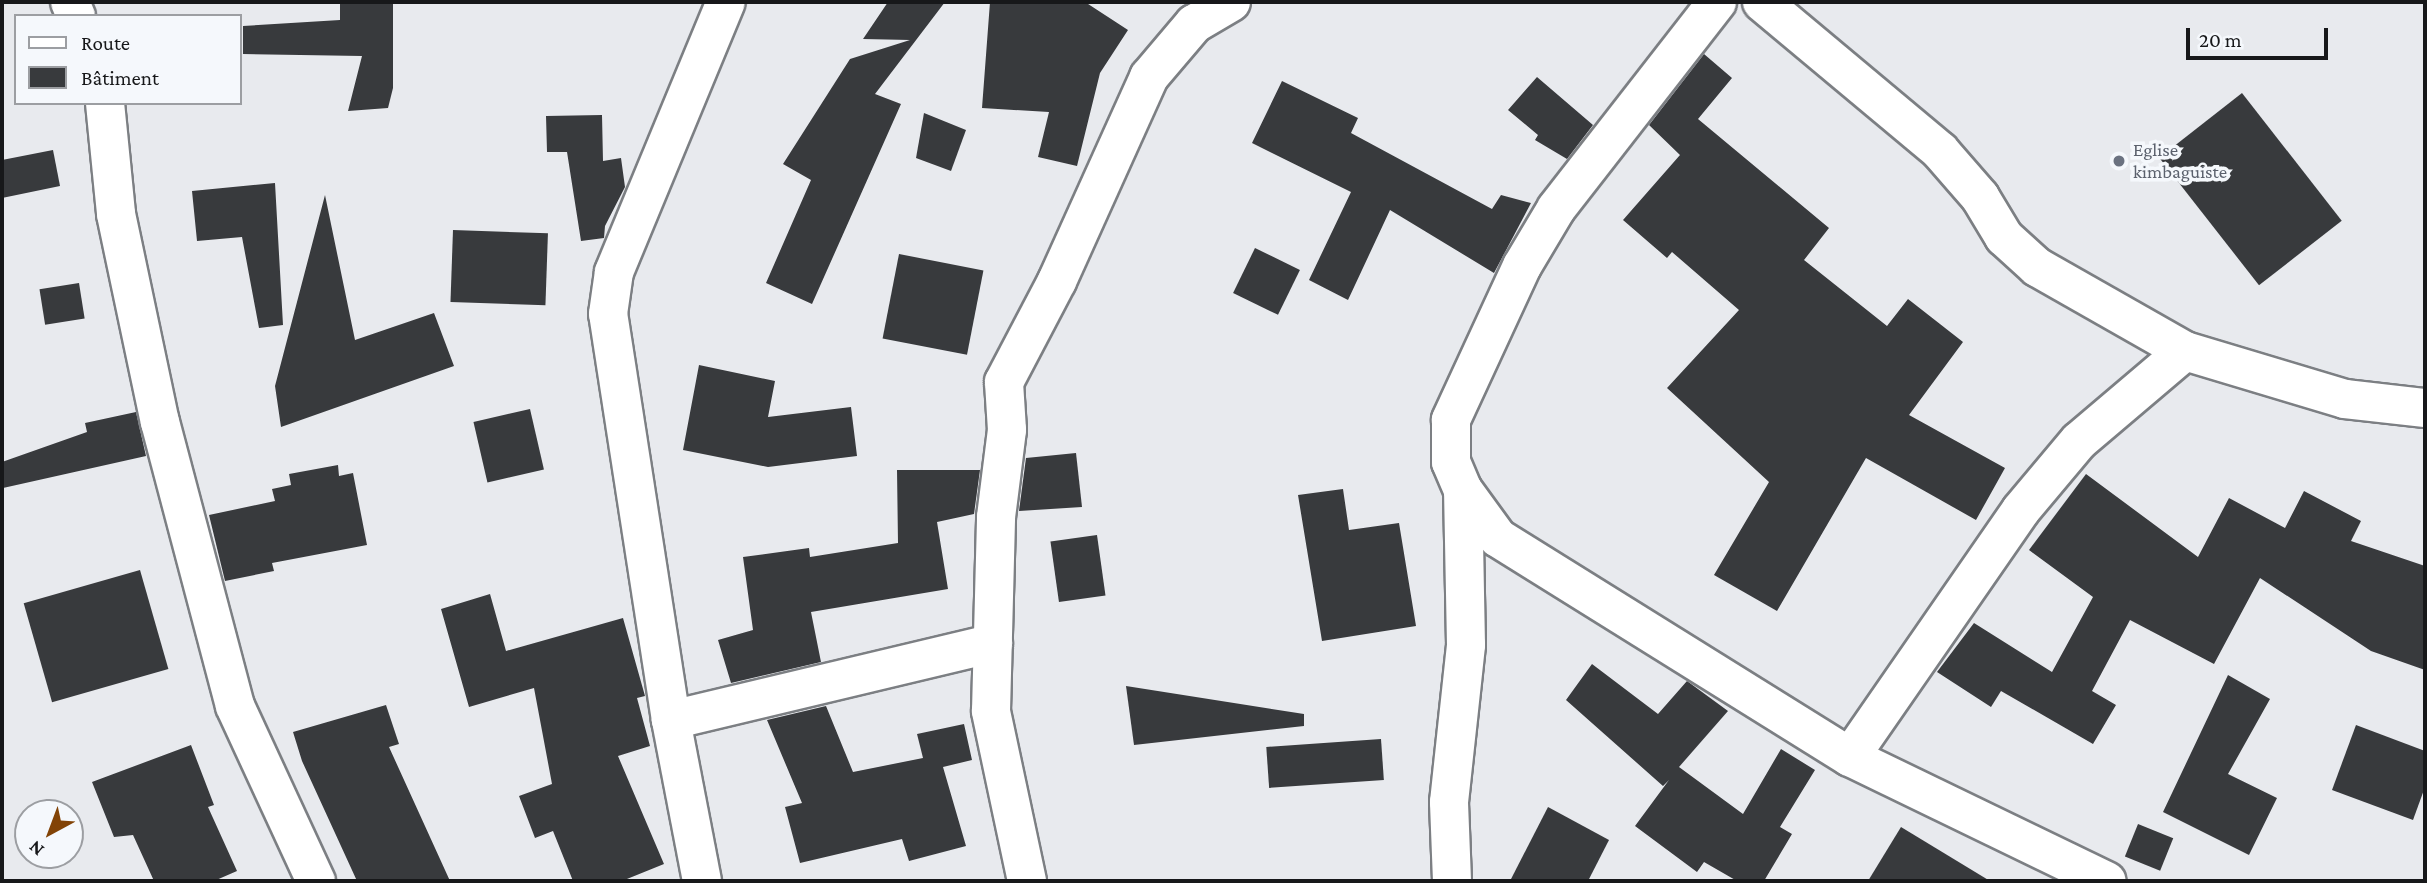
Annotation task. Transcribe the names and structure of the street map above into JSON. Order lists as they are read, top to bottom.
{
  "places": ["Eglise kimbaguiste"],
  "legend": ["Route", "Bâtiment"],
  "scale_bar": "20 m",
  "north": "bottom left"
}
